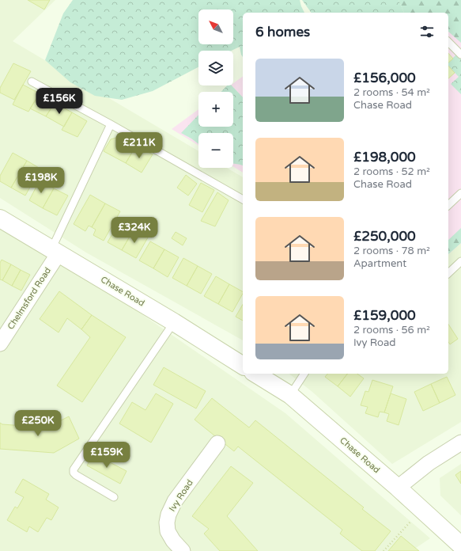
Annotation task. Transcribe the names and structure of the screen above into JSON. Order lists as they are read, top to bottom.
{
  "streets": {
    "street": ["Chase Road", "Chelmsford Road", "Ivy Road"]
  },
  "crossings": [
    ["Chase Road", "Chelmsford Road"]
  ],
  "north": "top left",
  "page": {
    "map_buttons": ["+", "−"],
    "heading": "6 homes",
    "list": [
      {
        "name": "£156,000",
        "note": "2 rooms · 54 m² · Chase Road"
      },
      {
        "name": "£198,000",
        "note": "2 rooms · 52 m² · Chase Road"
      },
      {
        "name": "£250,000",
        "note": "2 rooms · 78 m² · Apartment"
      },
      {
        "name": "£159,000",
        "note": "2 rooms · 56 m² · Ivy Road"
      }
    ],
    "price": [
      "£156K",
      "£211K",
      "£198K",
      "£324K",
      "£250K",
      "£159K"
    ]
  }
}
